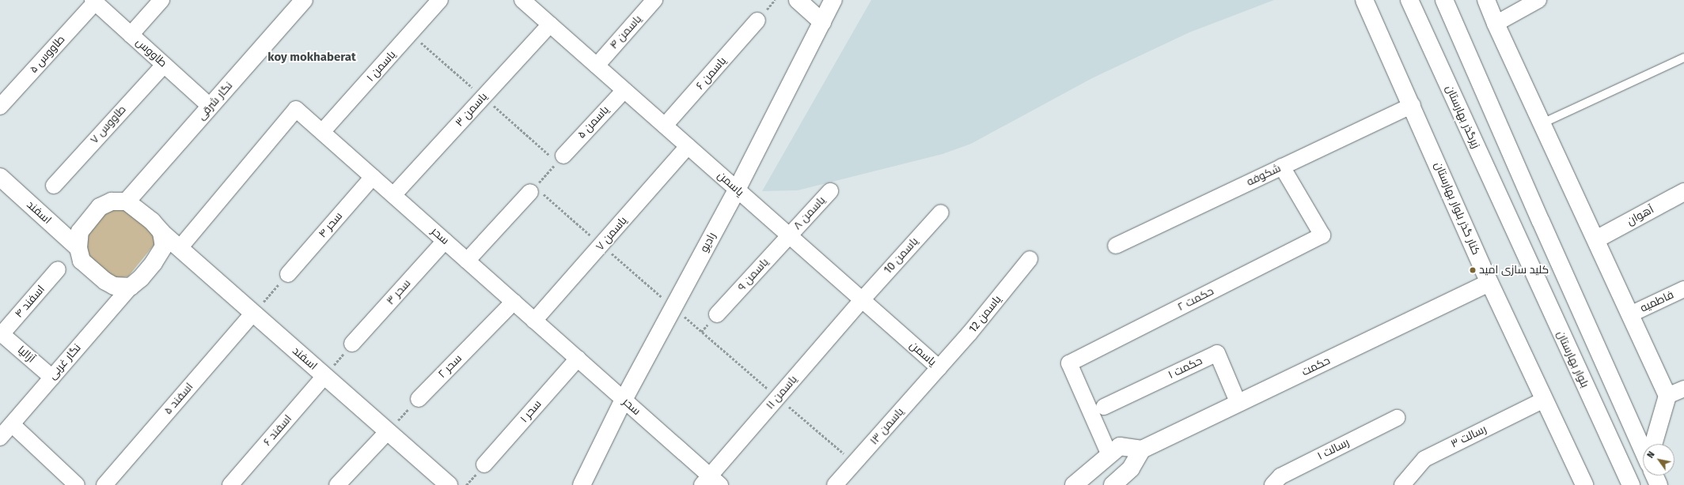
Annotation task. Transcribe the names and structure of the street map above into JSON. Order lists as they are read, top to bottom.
{
  "streets": {
    "street": [
      "یاسمن ۴",
      "طاووس",
      "طاووس ۵",
      "یاسمن ۱",
      "یاسمن ۶",
      "نگار شرقی",
      "یاسمن ۳",
      "زیرگذر بهارستان",
      "یاسمن ۵",
      "طاووس ۷",
      "شکوفه",
      "یاسمن",
      "کنار گذر بلوار بهارستان",
      "اسفند",
      "یاسمن ۸",
      "آهوان",
      "سحر ۴",
      "یاسمن ۷",
      "سحر",
      "رادیو",
      "یاسمن 10",
      "یاسمن ۹",
      "سحر ۳",
      "حکمت ۲",
      "اسفند ۴",
      "فاطمیه",
      "یاسمن 12",
      "آزالیا",
      "بلوار بهارستان",
      "نگار غربی",
      "سحر ۲",
      "حکمت",
      "حکمت ۱",
      "یاسمن ۱۱",
      "اسفند ۵",
      "سحر ۱",
      "یاسمن ۱۳",
      "اسفند ۶",
      "رسالت ۳",
      "رسالت ۱"
    ]
  },
  "crossings": [
    ["یاسمن ۴", "یاسمن"],
    ["طاووس", "طاووس ۵"],
    ["طاووس", "نگار شرقی"],
    ["طاووس", "طاووس ۷"],
    ["یاسمن ۱", "سحر"],
    ["یاسمن ۶", "یاسمن"],
    ["نگار شرقی", "اسفند"],
    ["نگار شرقی", "نگار غربی"],
    ["یاسمن ۳", "یاسمن"],
    ["یاسمن ۳", "سحر"],
    ["زیرگذر بهارستان", "بلوار بهارستان"],
    ["یاسمن ۵", "یاسمن"],
    ["شکوفه", "کنار گذر بلوار بهارستان"],
    ["شکوفه", "حکمت ۲"],
    ["یاسمن", "یاسمن ۸"],
    ["یاسمن", "یاسمن ۷"],
    ["یاسمن", "رادیو"],
    ["یاسمن", "یاسمن 10"],
    ["یاسمن", "یاسمن ۹"],
    ["یاسمن", "یاسمن 12"],
    ["یاسمن", "یاسمن ۱۱"],
    ["یاسمن", "یاسمن ۱۳"],
    ["کنار گذر بلوار بهارستان", "حکمت"],
    ["کنار گذر بلوار بهارستان", "رسالت ۳"],
    ["اسفند", "سحر"],
    ["اسفند", "نگار غربی"],
    ["اسفند", "اسفند ۵"],
    ["اسفند", "اسفند ۶"],
    ["یاسمن ۸", "یاسمن ۹"],
    ["سحر ۴", "سحر"],
    ["یاسمن ۷", "سحر"],
    ["سحر", "رادیو"],
    ["سحر", "سحر ۳"],
    ["سحر", "سحر ۲"],
    ["سحر", "یاسمن ۱۱"],
    ["سحر", "سحر ۱"],
    ["یاسمن 10", "یاسمن ۱۱"],
    ["اسفند ۴", "آزالیا"],
    ["یاسمن 12", "یاسمن ۱۳"],
    ["آزالیا", "نگار غربی"],
    ["حکمت", "حکمت ۱"]
  ],
  "districts": ["koy mokhaberat"],
  "places": ["کلید سازی امید"],
  "north": "top left"
}
